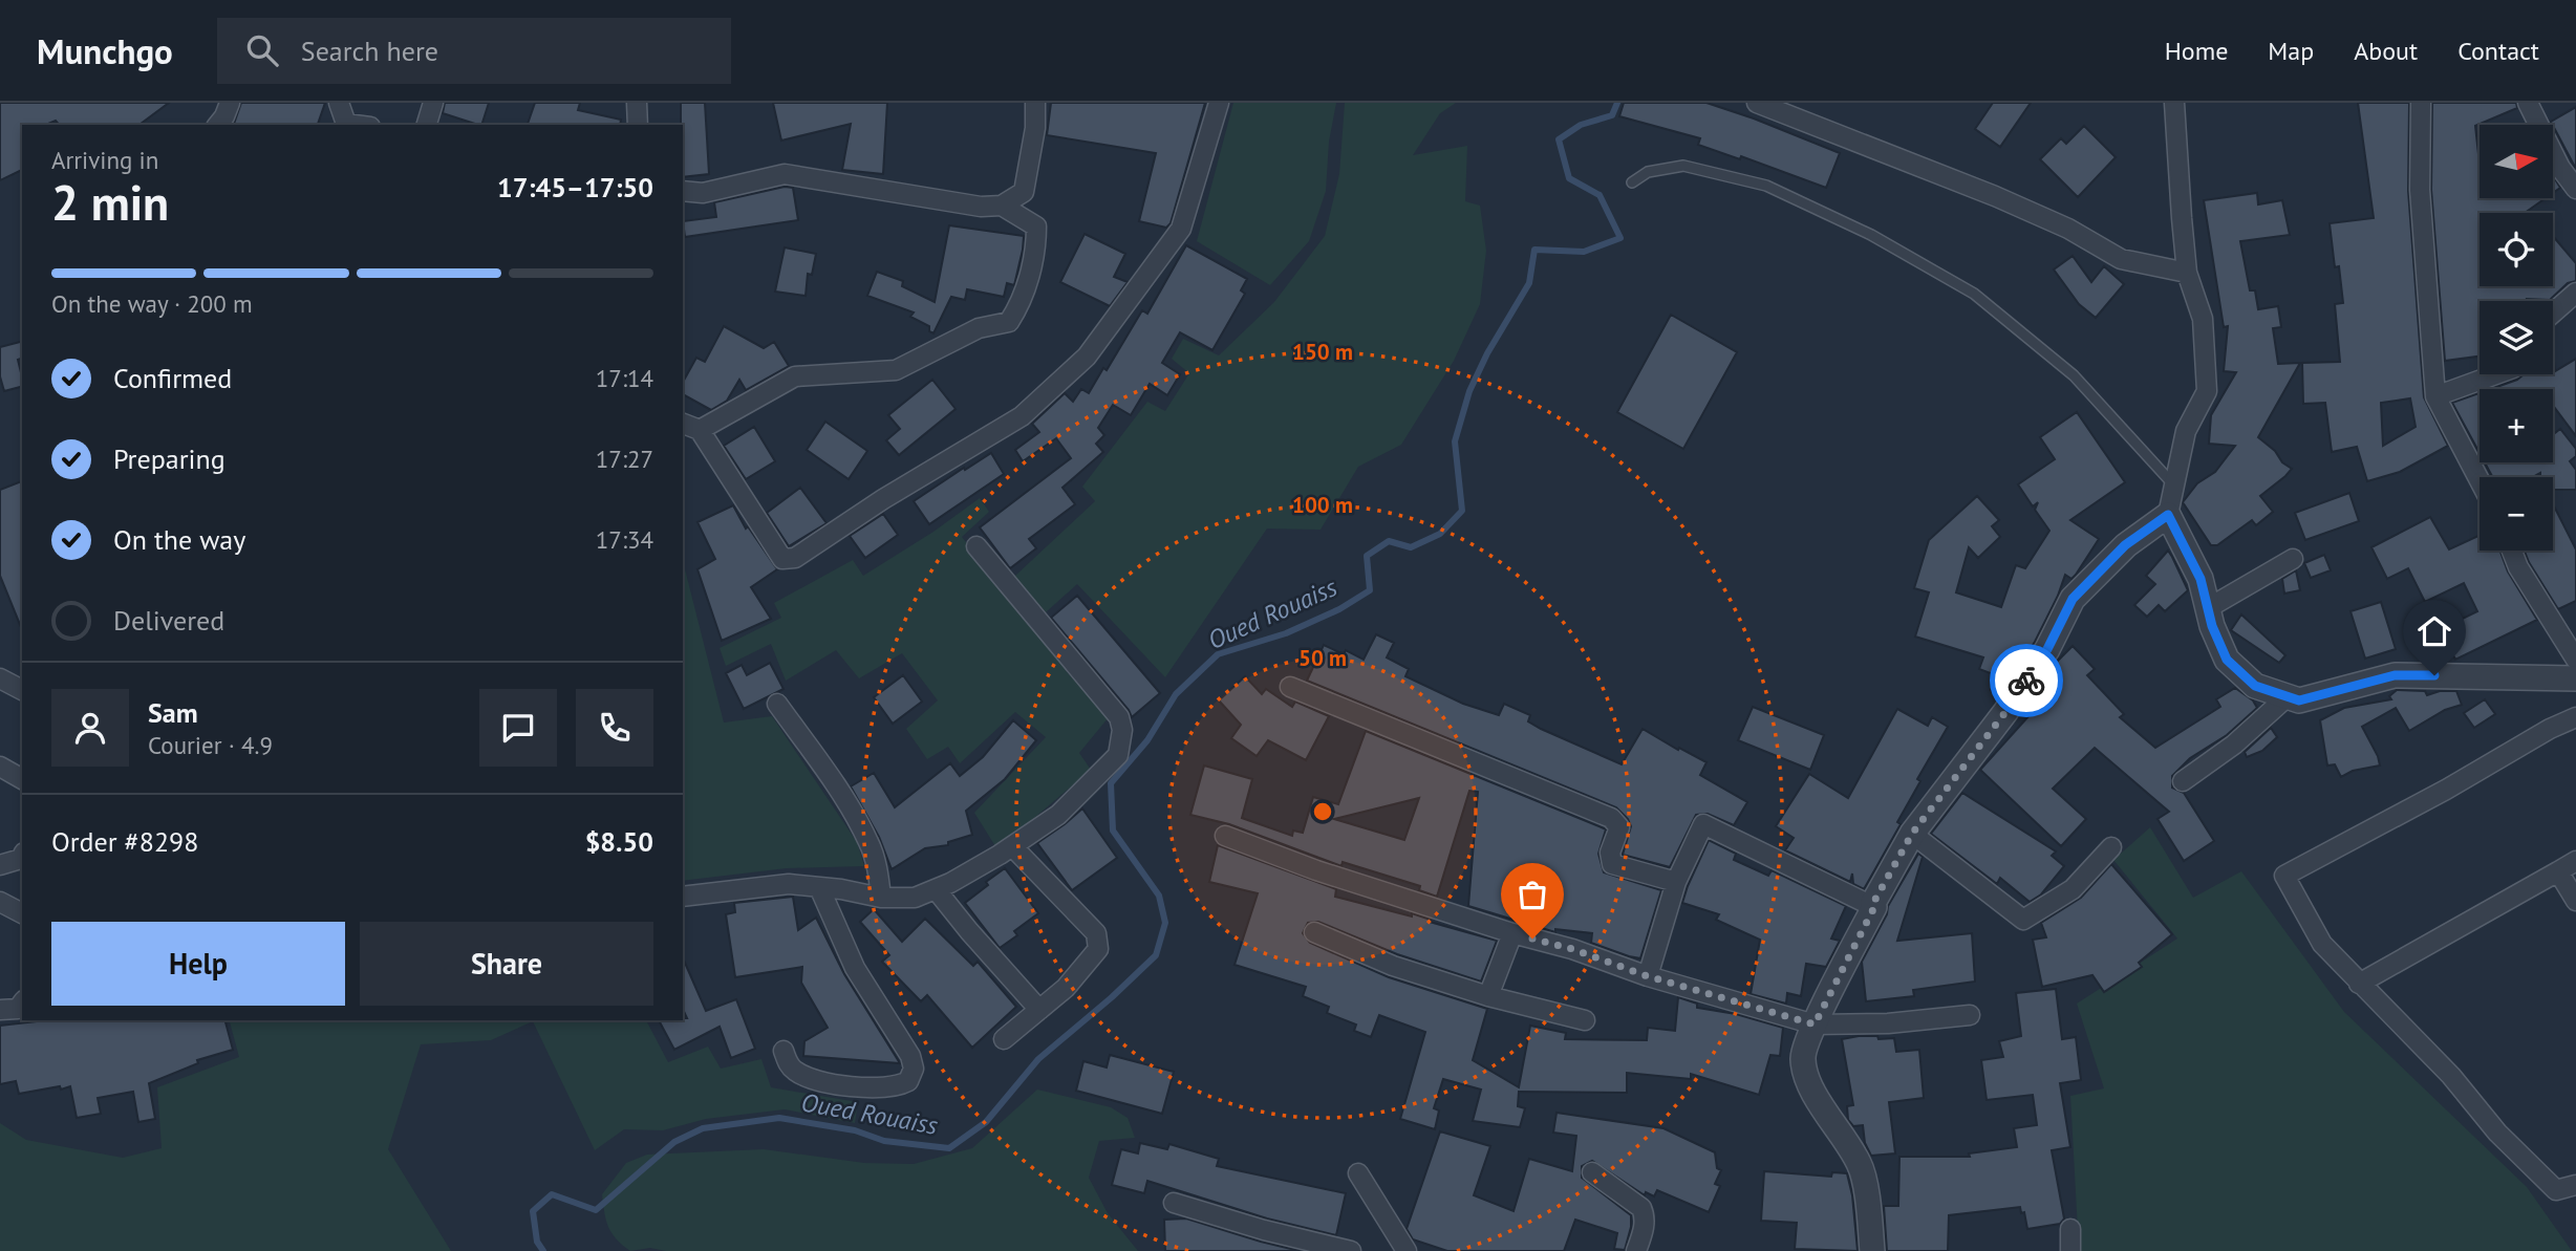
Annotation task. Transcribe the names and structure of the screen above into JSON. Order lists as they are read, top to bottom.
{
  "water": ["Oued Rouaiss"],
  "north": "right",
  "page": {
    "header": "Munchgo",
    "search": "Search here",
    "nav": [
      "Home",
      "Map",
      "About",
      "Contact"
    ],
    "map_buttons": ["+", "−"],
    "heading": ["2 min", "Arriving in", "17:45–17:50"],
    "panel": [
      "Sam",
      "Courier · 4.9",
      "Order #8298",
      "$8.50"
    ],
    "bar": "On the way · 200 m",
    "list": [
      ["Confirmed", "17:14"],
      ["Preparing", "17:27"],
      ["On the way", "17:34"],
      "Delivered"
    ],
    "buttons": ["Help", "Share"]
  },
  "rings": ["150 m", "100 m", "50 m"]
}
